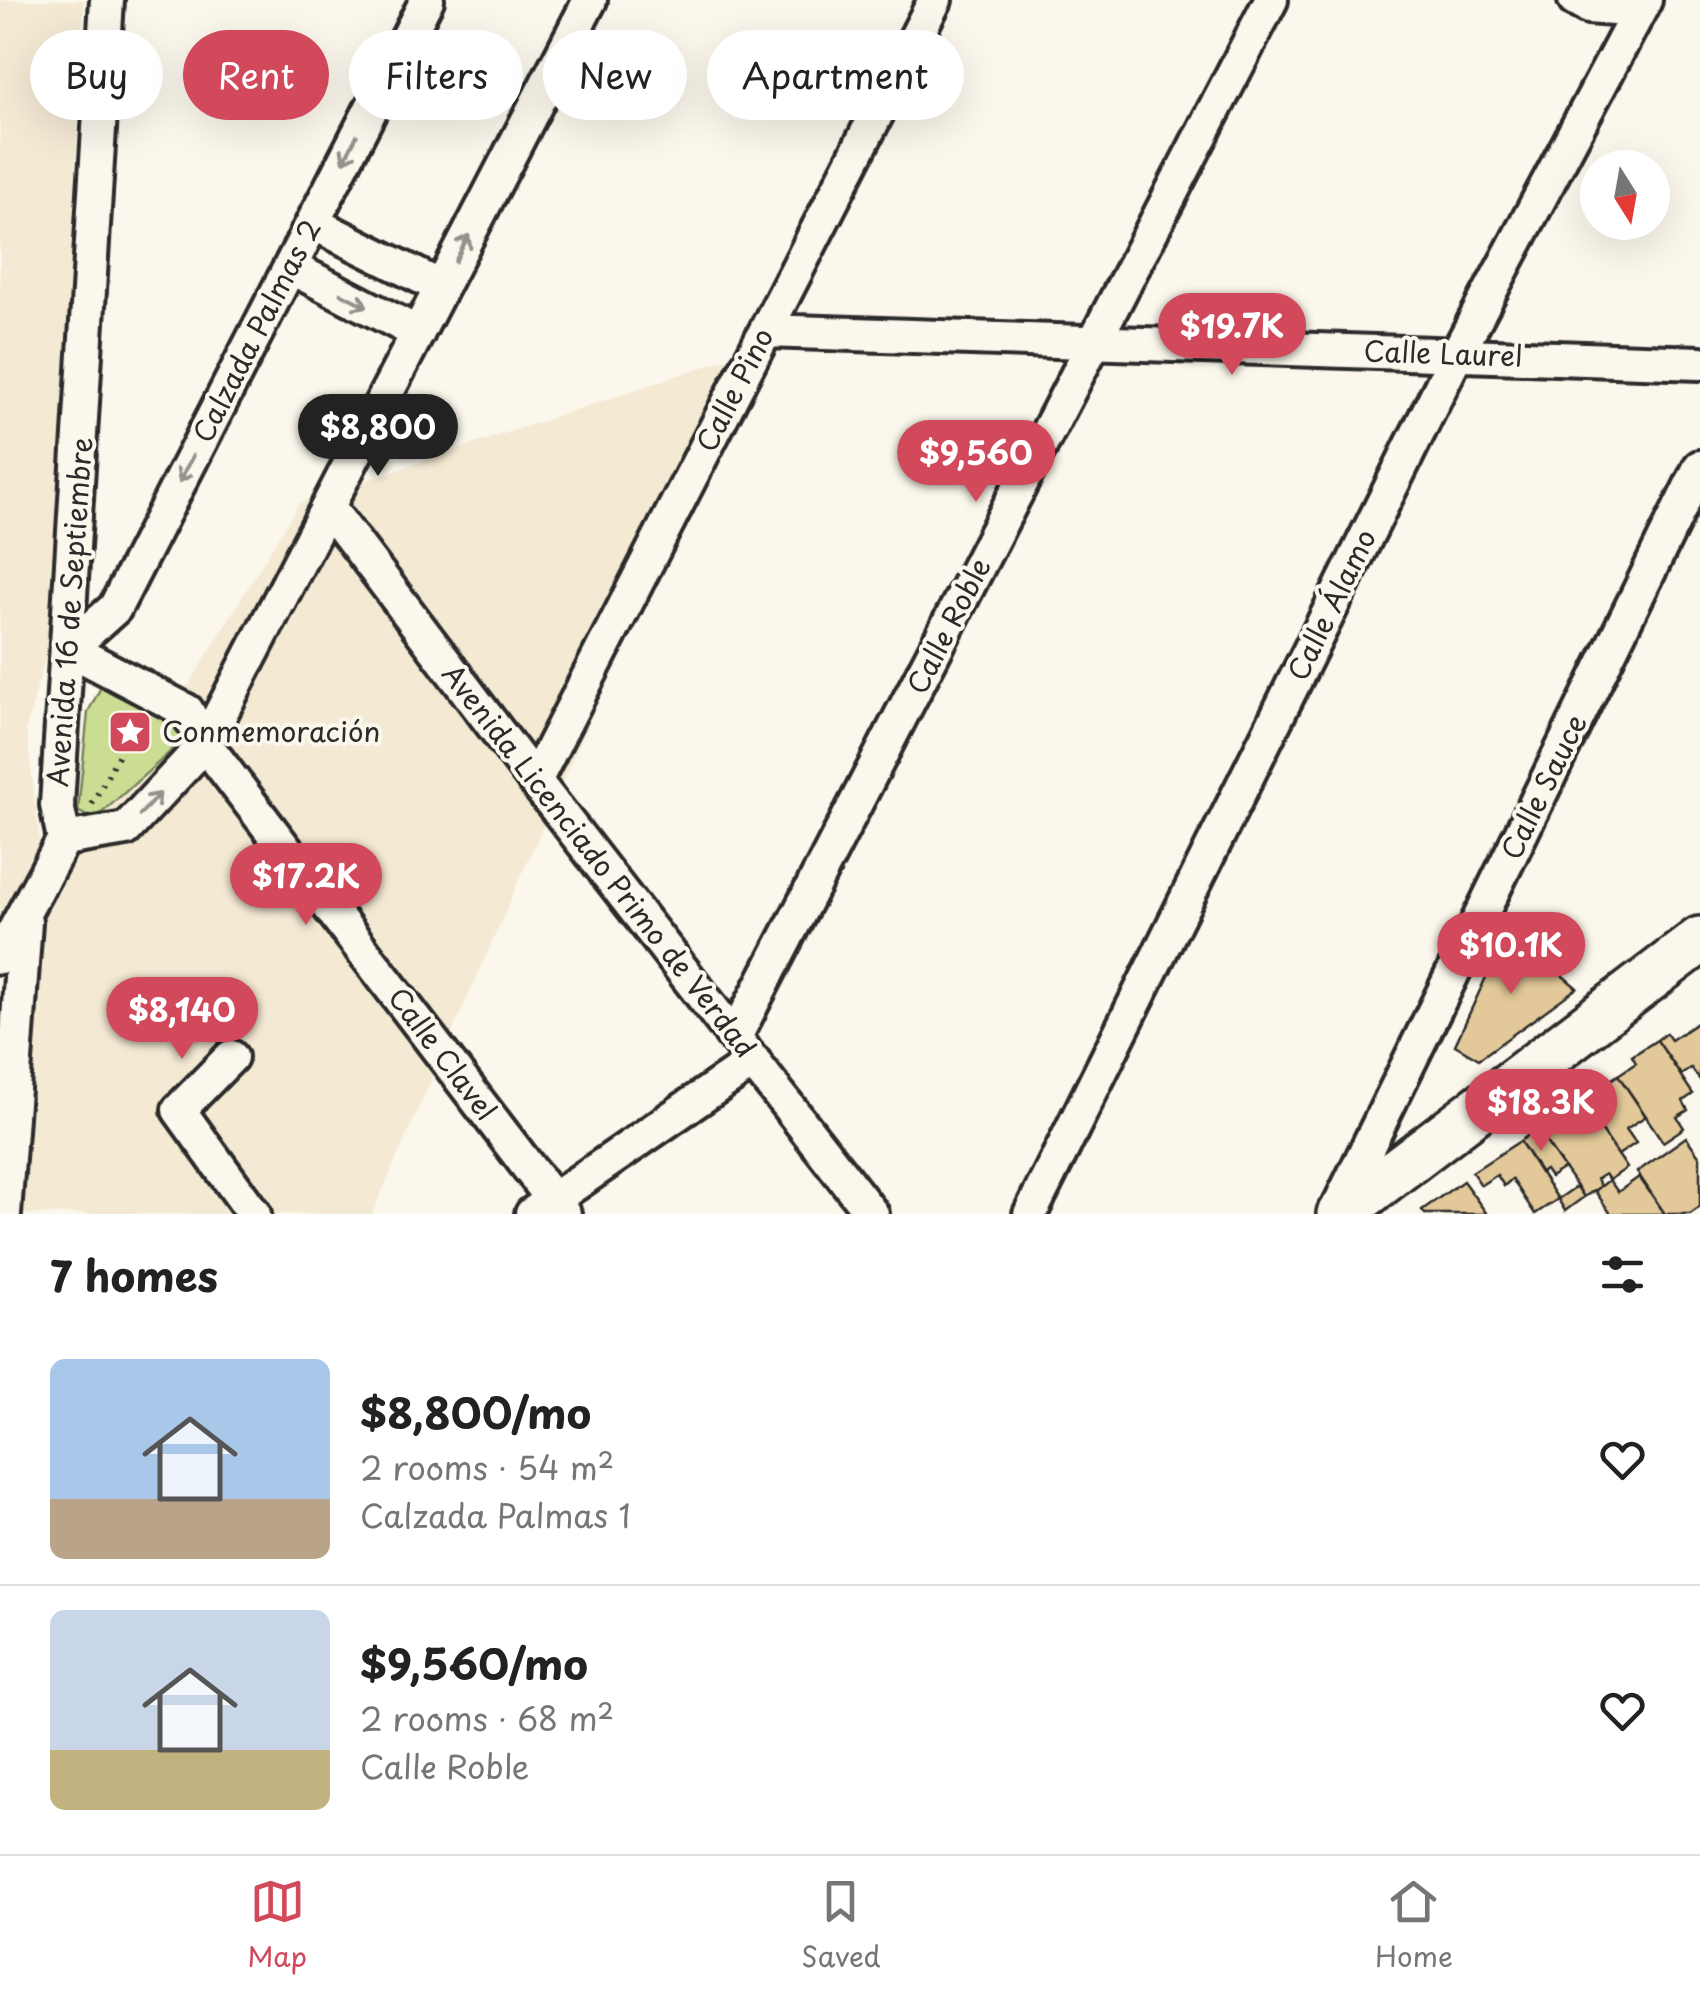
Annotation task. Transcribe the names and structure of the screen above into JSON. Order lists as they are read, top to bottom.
{
  "streets": {
    "street": [
      "Calzada Palmas 2",
      "Calle Laurel",
      "Calle Pino",
      "Calle Álamo",
      "Avenida 16 de Septiembre",
      "Calle Roble",
      "Calle Sauce",
      "Avenida Licenciado Primo de Verdad",
      "Calle Clavel"
    ]
  },
  "crossings": [
    ["Calzada Palmas 2", "Avenida 16 de Septiembre"],
    ["Calzada Palmas 2", "Calle Clavel"],
    ["Calle Laurel", "Calle Pino"],
    ["Calle Laurel", "Calle Álamo"],
    ["Calle Laurel", "Calle Roble"],
    ["Calle Pino", "Avenida Licenciado Primo de Verdad"],
    ["Avenida 16 de Septiembre", "Calle Clavel"],
    ["Calle Roble", "Avenida Licenciado Primo de Verdad"]
  ],
  "places": {
    "place": ["Conmemoración"]
  },
  "north": "bottom",
  "page": {
    "chip": [
      "Buy",
      "Rent",
      "Filters",
      "New",
      "Apartment"
    ],
    "price": [
      "$19.7K",
      "$8,800",
      "$9,560",
      "$17.2K",
      "$10.1K",
      "$8,140",
      "$18.3K"
    ],
    "heading": "7 homes",
    "list": [
      {
        "name": "$8,800/mo",
        "note": "2 rooms · 54 m² · Calzada Palmas 1"
      },
      {
        "name": "$9,560/mo",
        "note": "2 rooms · 68 m² · Calle Roble"
      }
    ],
    "tabs": ["Map", "Saved", "Home"]
  }
}
